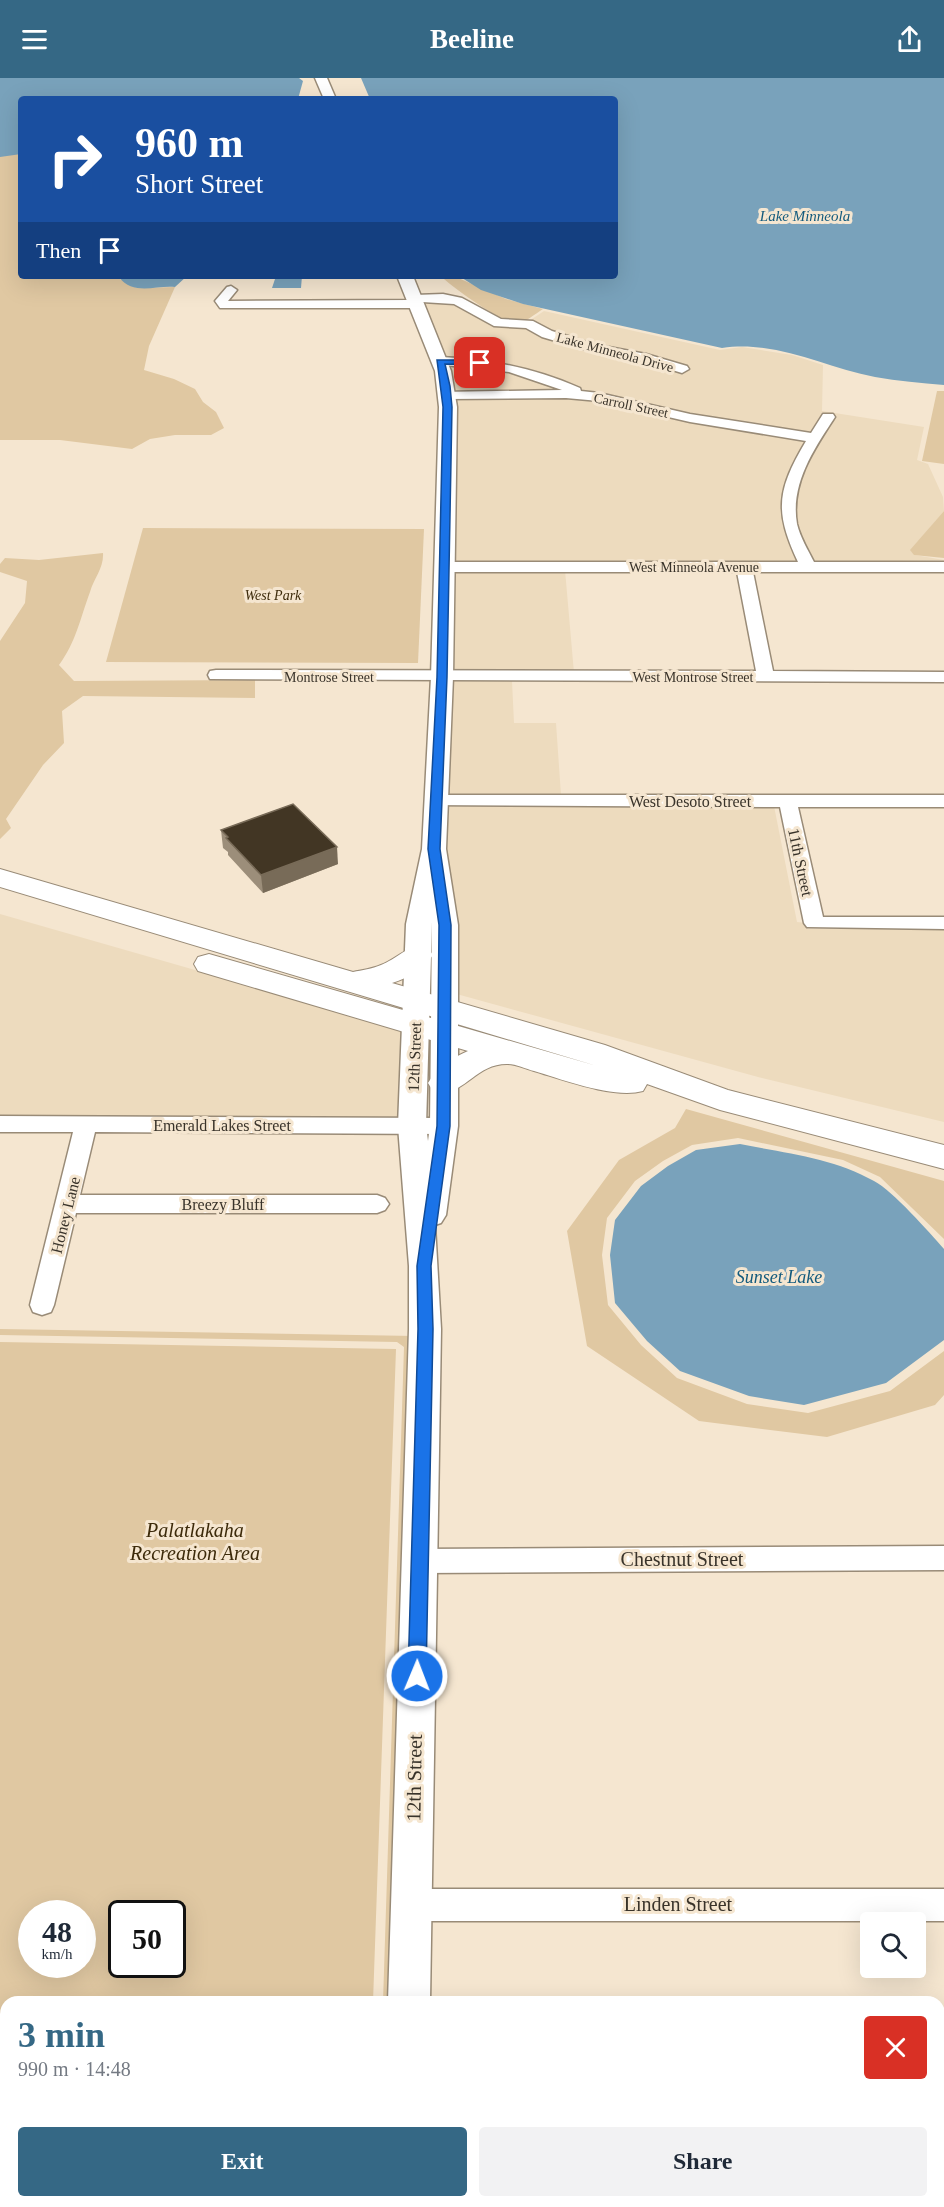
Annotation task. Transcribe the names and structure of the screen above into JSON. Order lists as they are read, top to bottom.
{
  "streets": {
    "main road": ["12th Street"],
    "street": [
      "Lake Minneola Drive",
      "Carroll Street",
      "West Minneola Avenue",
      "Montrose Street",
      "West Montrose Street",
      "West Desoto Street",
      "11th Street",
      "Emerald Lakes Street",
      "Breezy Bluff",
      "Honey Lane",
      "Chestnut Street",
      "Linden Street"
    ]
  },
  "crossings": [
    ["Lake Minneola Drive", "12th Street"],
    ["Carroll Street", "12th Street"],
    ["West Minneola Avenue", "12th Street"],
    ["Montrose Street", "West Montrose Street"],
    ["Montrose Street", "12th Street"],
    ["West Montrose Street", "12th Street"],
    ["West Desoto Street", "11th Street"],
    ["West Desoto Street", "12th Street"],
    ["12th Street", "Emerald Lakes Street"],
    ["12th Street", "Chestnut Street"],
    ["12th Street", "Linden Street"],
    ["Emerald Lakes Street", "Honey Lane"],
    ["Breezy Bluff", "Honey Lane"]
  ],
  "water": ["Lake Minneola", "Sunset Lake"],
  "parks": ["West Park", "Palatlakaha Recreation Area"],
  "page": {
    "header": "Beeline",
    "turn": ["960 m", "Short Street"],
    "then": "Then",
    "speed": "48 km/h",
    "limit": "50",
    "heading": ["3 min", "990 m · 14:48"],
    "buttons": ["Exit", "Share"]
  }
}
